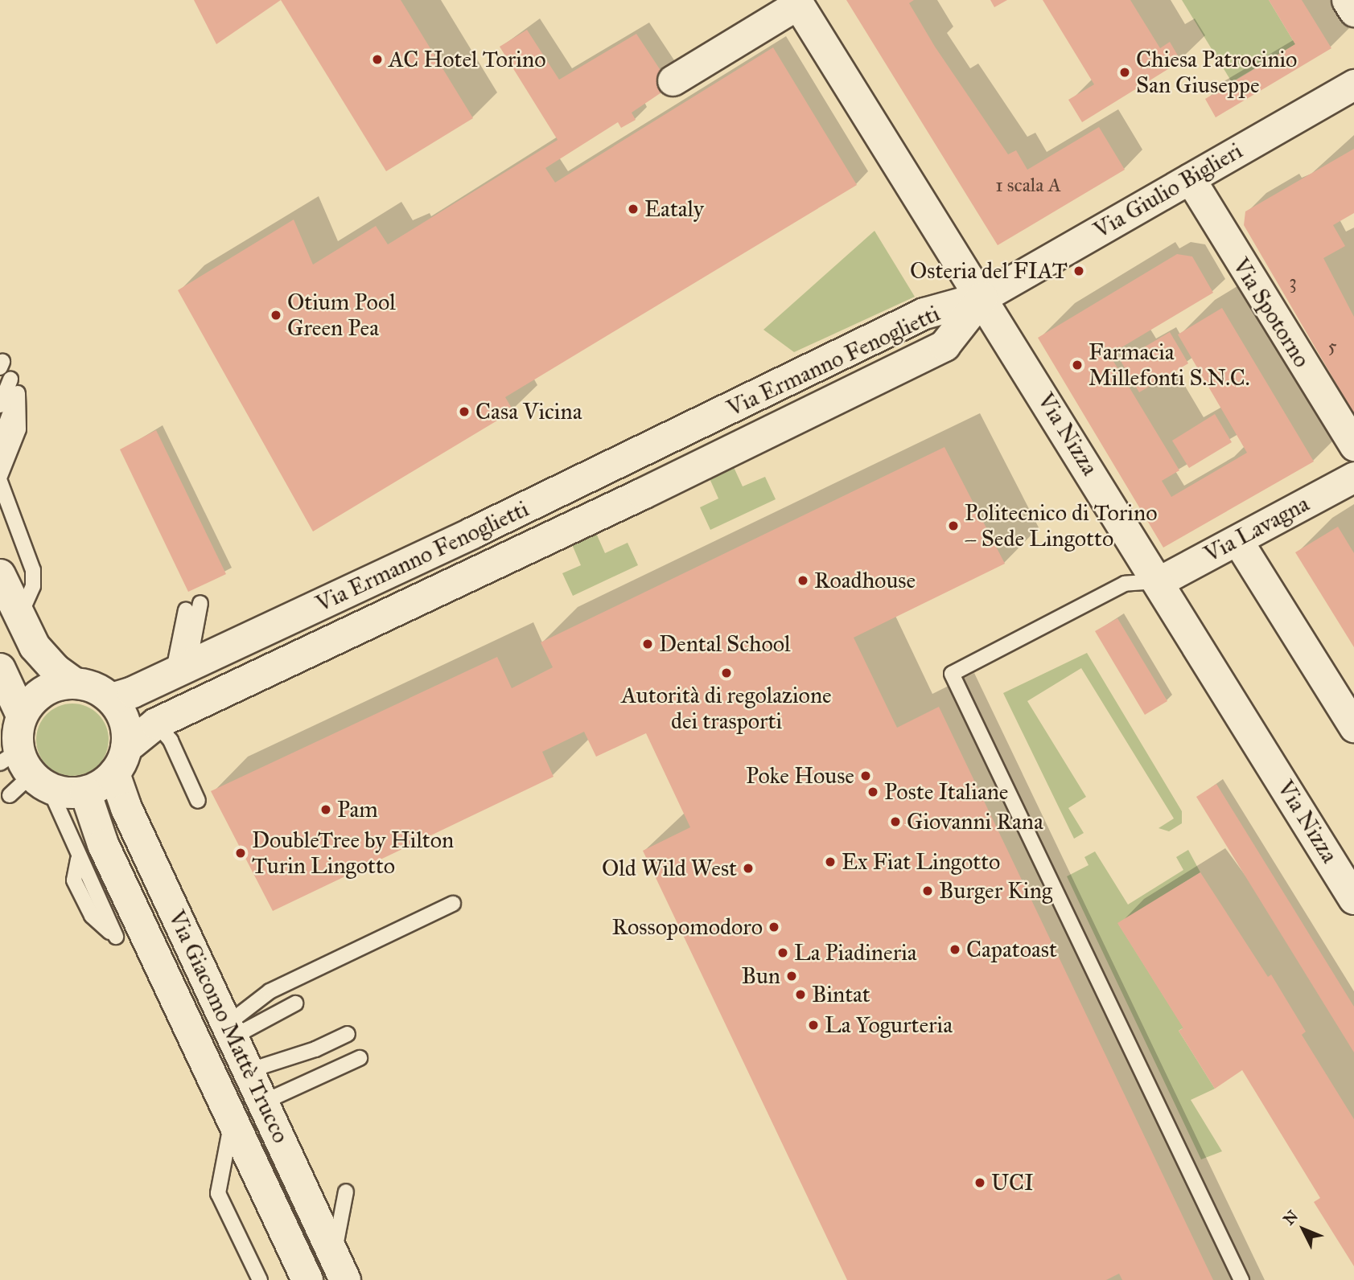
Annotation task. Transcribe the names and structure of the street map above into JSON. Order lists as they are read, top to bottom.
{
  "streets": {
    "street": [
      "Via Giulio Biglieri",
      "Via Spotorno",
      "Via Ermanno Fenoglietti",
      "Via Nizza",
      "Via Lavagna",
      "Via Giacomo Mattè Trucco"
    ]
  },
  "crossings": [
    ["Via Giulio Biglieri", "Via Spotorno"],
    ["Via Giulio Biglieri", "Via Ermanno Fenoglietti"],
    ["Via Giulio Biglieri", "Via Nizza"],
    ["Via Ermanno Fenoglietti", "Via Nizza"],
    ["Via Ermanno Fenoglietti", "Via Giacomo Mattè Trucco"],
    ["Via Nizza", "Via Lavagna"]
  ],
  "places": [
    "AC Hotel Torino",
    "Chiesa Patrocinio San Giuseppe",
    "Eataly",
    "Osteria del FIAT",
    "Otium Pool Green Pea",
    "Farmacia Millefonti S.N.C.",
    "Casa Vicina",
    "Politecnico di Torino – Sede Lingotto",
    "Roadhouse",
    "Dental School",
    "Autorità di regolazione dei trasporti",
    "Poke House",
    "Poste Italiane",
    "Pam",
    "Giovanni Rana",
    "DoubleTree by Hilton Turin Lingotto",
    "Ex Fiat Lingotto",
    "Old Wild West",
    "Burger King",
    "Rossopomodoro",
    "Capatoast",
    "La Piadineria",
    "Bun",
    "Bintat",
    "La Yogurteria",
    "UCI"
  ],
  "house_numbers": ["1 scala A", "3", "5"],
  "north": "top left"
}
